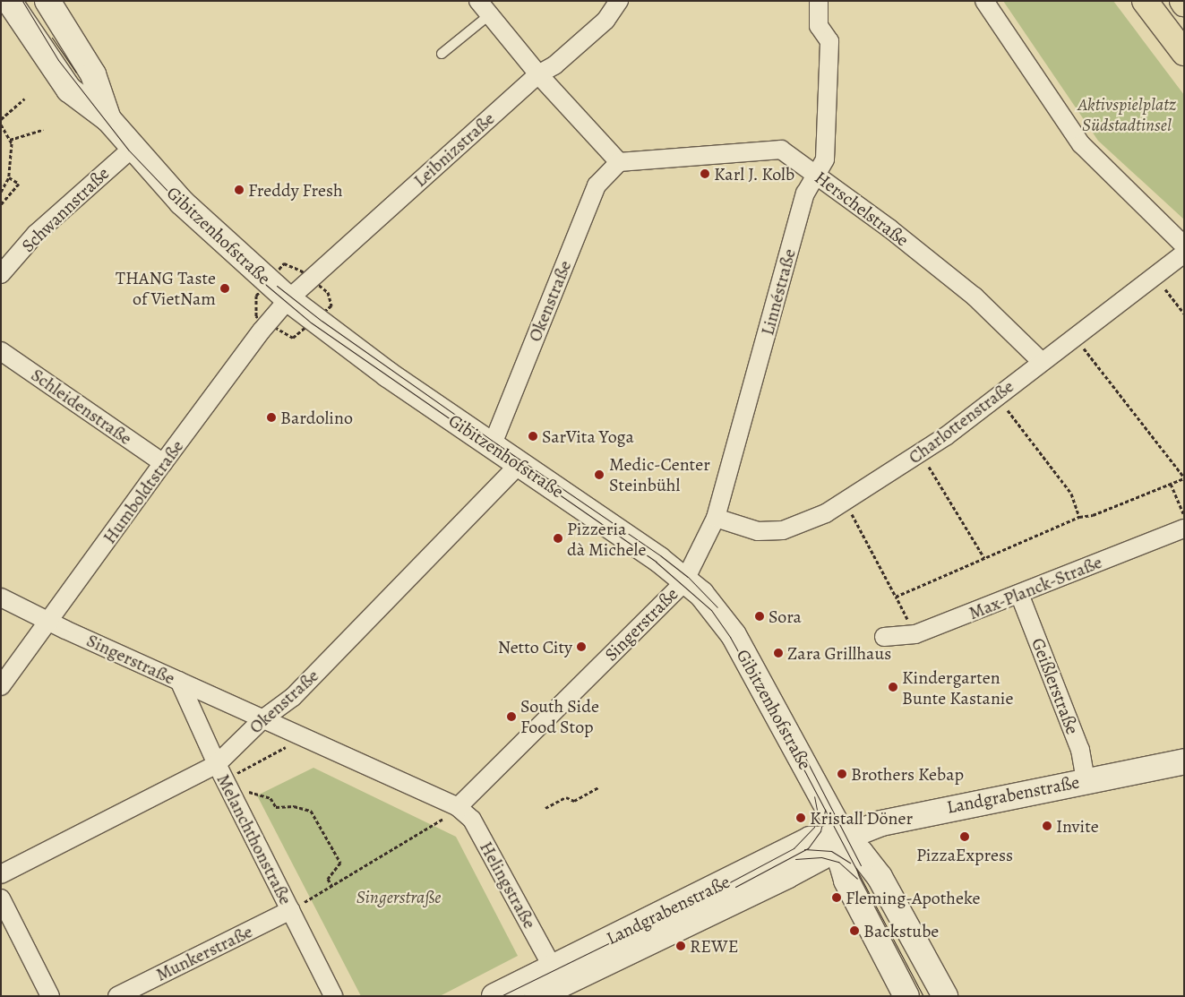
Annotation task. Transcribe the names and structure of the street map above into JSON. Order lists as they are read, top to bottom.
{
  "streets": {
    "main road": ["Gibitzenhofstraße", "Landgrabenstraße"],
    "street": [
      "Leibnizstraße",
      "Herschelstraße",
      "Schwannstraße",
      "Linnéstraße",
      "Okenstraße",
      "Schleidenstraße",
      "Charlottenstraße",
      "Humboldtstraße",
      "Max-Planck-Straße",
      "Singerstraße",
      "Geißlerstraße",
      "Melanchthonstraße",
      "Helingstraße",
      "Munkerstraße"
    ]
  },
  "crossings": [
    ["Leibnizstraße", "Gibitzenhofstraße"],
    ["Leibnizstraße", "Humboldtstraße"],
    ["Herschelstraße", "Linnéstraße"],
    ["Herschelstraße", "Okenstraße"],
    ["Herschelstraße", "Charlottenstraße"],
    ["Schwannstraße", "Gibitzenhofstraße"],
    ["Gibitzenhofstraße", "Linnéstraße"],
    ["Gibitzenhofstraße", "Okenstraße"],
    ["Gibitzenhofstraße", "Humboldtstraße"],
    ["Gibitzenhofstraße", "Singerstraße"],
    ["Gibitzenhofstraße", "Landgrabenstraße"],
    ["Linnéstraße", "Charlottenstraße"],
    ["Linnéstraße", "Singerstraße"],
    ["Okenstraße", "Singerstraße"],
    ["Okenstraße", "Melanchthonstraße"],
    ["Schleidenstraße", "Humboldtstraße"],
    ["Humboldtstraße", "Singerstraße"],
    ["Max-Planck-Straße", "Geißlerstraße"],
    ["Singerstraße", "Melanchthonstraße"],
    ["Singerstraße", "Helingstraße"],
    ["Geißlerstraße", "Landgrabenstraße"],
    ["Landgrabenstraße", "Helingstraße"],
    ["Melanchthonstraße", "Munkerstraße"]
  ],
  "parks": ["Aktivspielplatz Südstadtinsel", "Singerstraße"],
  "places": [
    "Karl J. Kolb",
    "Freddy Fresh",
    "THANG Taste of VietNam",
    "Bardolino",
    "SarVita Yoga",
    "Medic-Center Steinbühl",
    "Pizzeria dà Michele",
    "Sora",
    "Netto City",
    "Zara Grillhaus",
    "Kindergarten Bunte Kastanie",
    "South Side Food Stop",
    "Brothers Kebap",
    "Kristall Döner",
    "Invite",
    "PizzaExpress",
    "Fleming-Apotheke",
    "Backstube",
    "REWE"
  ]
}
